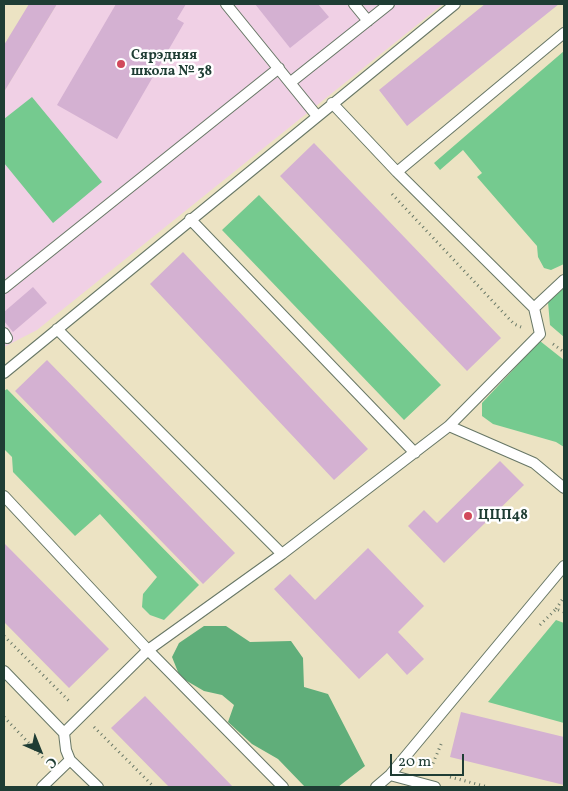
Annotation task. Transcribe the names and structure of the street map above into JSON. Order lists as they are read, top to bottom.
{
  "places": ["Сярэдняя школа № 38", "ЦЦП48"],
  "scale_bar": "20 m",
  "north": "bottom right"
}
